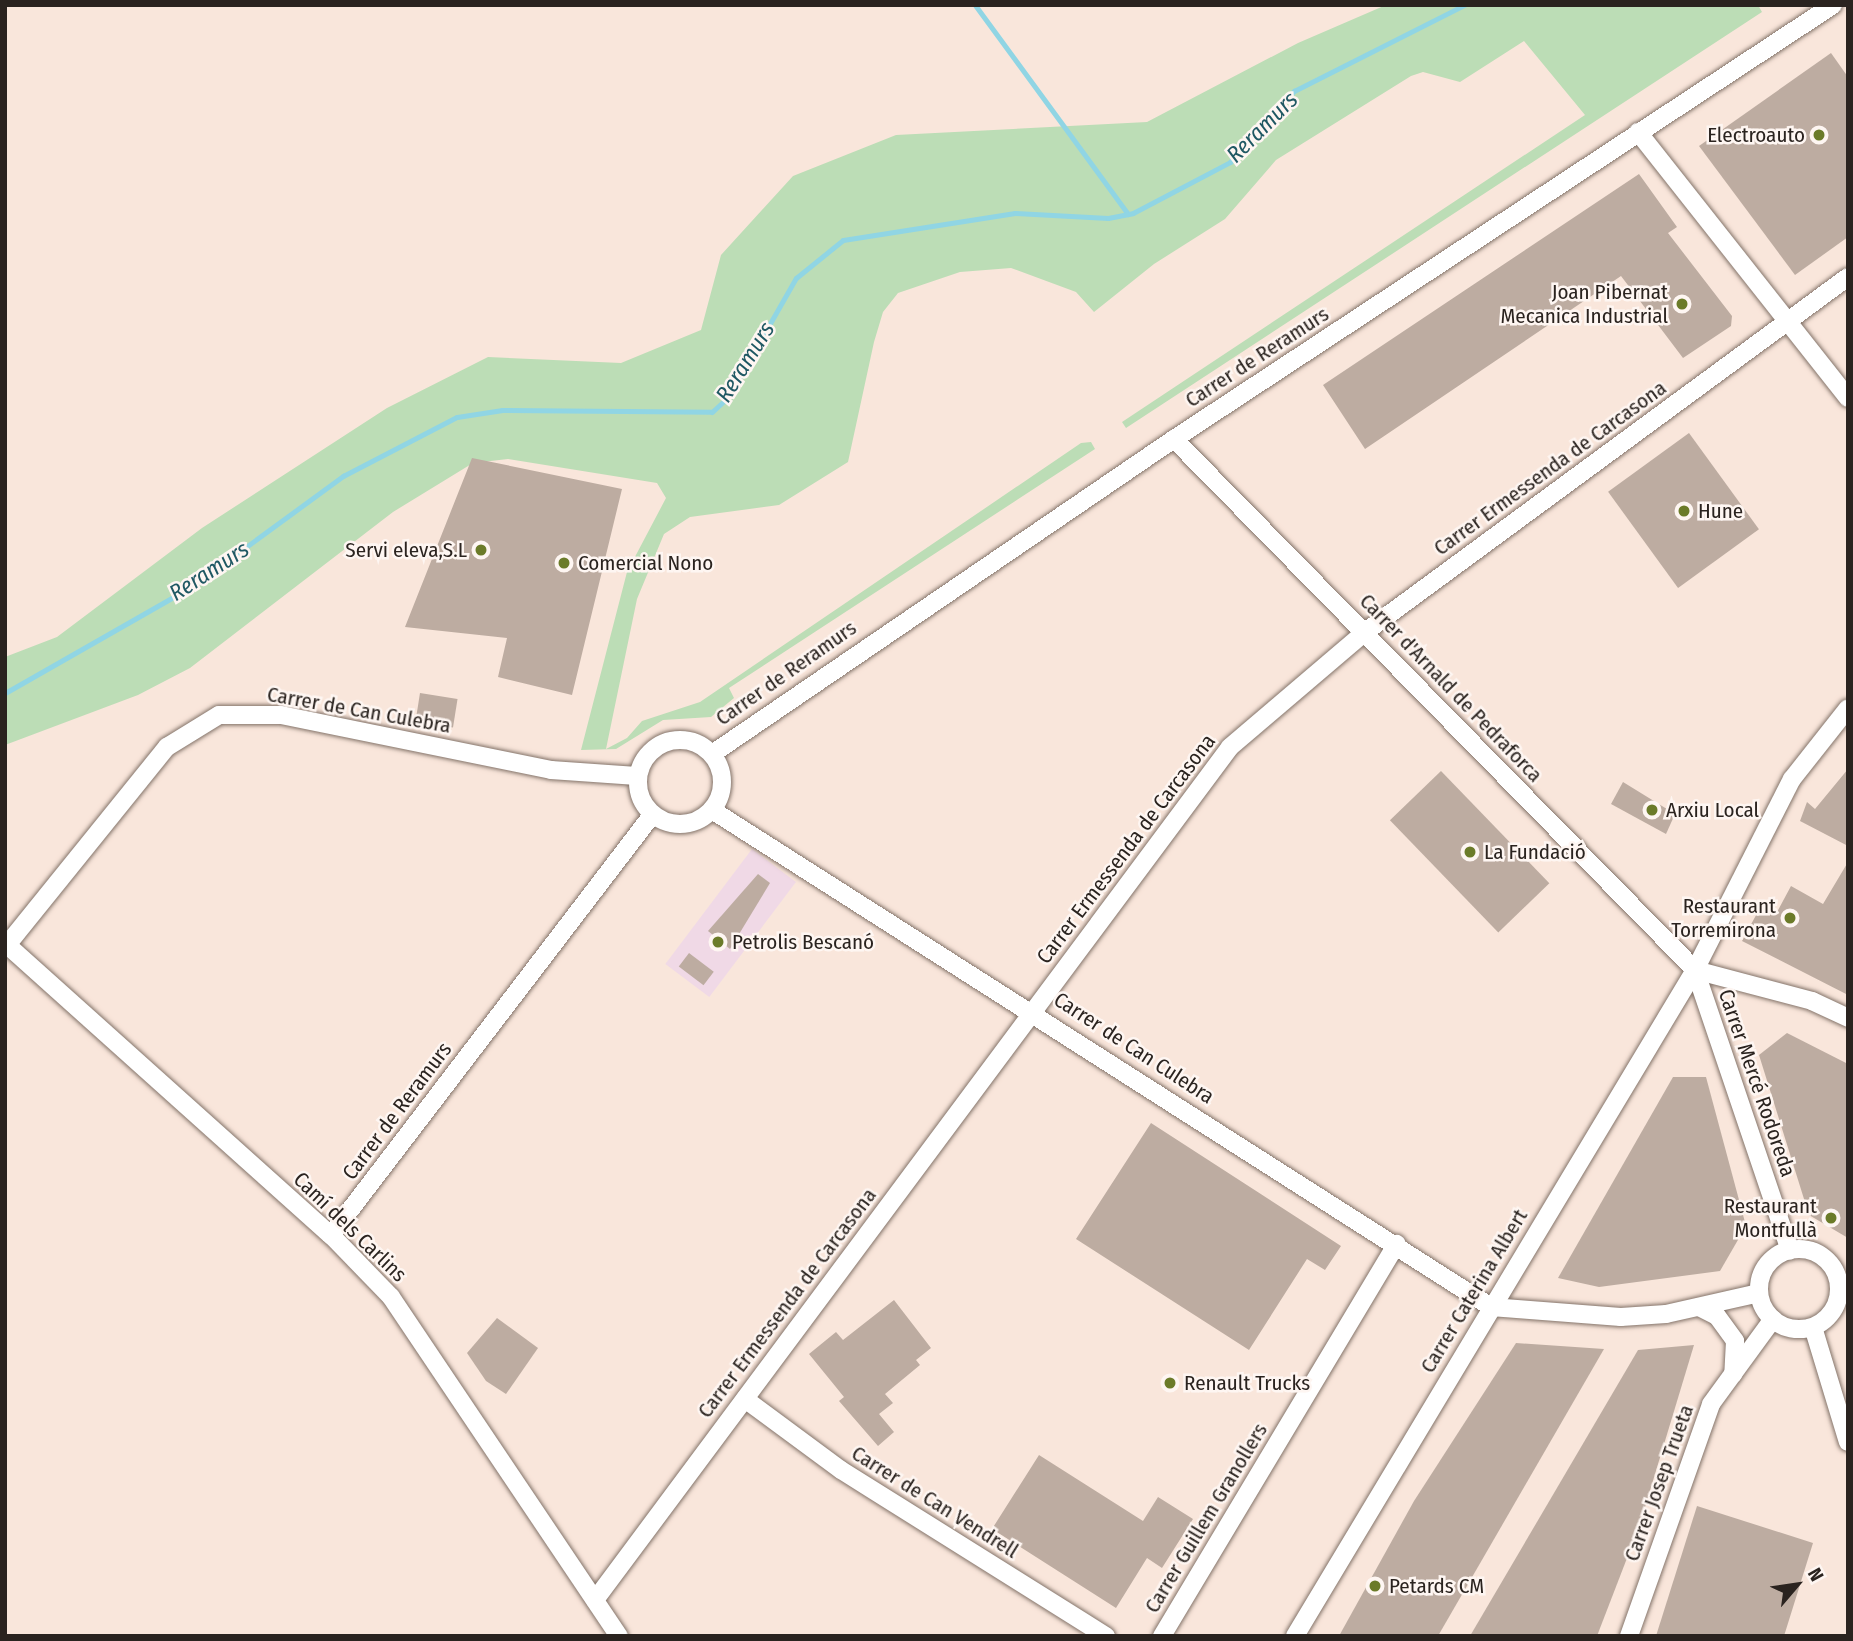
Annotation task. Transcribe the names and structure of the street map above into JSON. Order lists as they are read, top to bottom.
{
  "streets": {
    "street": [
      "Carrer de Reramurs",
      "Carrer Ermessenda de Carcasona",
      "Carrer d'Arnald de Pedraforca",
      "Carrer de Can Culebra",
      "Carrer Mercé Rodoreda",
      "Camí dels Carlins",
      "Carrer Caterina Albert",
      "Carrer Josep Trueta",
      "Carrer de Can Vendrell",
      "Carrer Guillem Granollers"
    ]
  },
  "crossings": [
    ["Carrer de Reramurs", "Carrer d'Arnald de Pedraforca"],
    ["Carrer de Reramurs", "Carrer de Can Culebra"],
    ["Carrer de Reramurs", "Camí dels Carlins"],
    ["Carrer Ermessenda de Carcasona", "Carrer d'Arnald de Pedraforca"],
    ["Carrer Ermessenda de Carcasona", "Carrer de Can Culebra"],
    ["Carrer Ermessenda de Carcasona", "Camí dels Carlins"],
    ["Carrer Ermessenda de Carcasona", "Carrer de Can Vendrell"],
    ["Carrer d'Arnald de Pedraforca", "Carrer Mercé Rodoreda"],
    ["Carrer d'Arnald de Pedraforca", "Carrer Caterina Albert"],
    ["Carrer de Can Culebra", "Camí dels Carlins"],
    ["Carrer de Can Culebra", "Carrer Caterina Albert"],
    ["Carrer de Can Culebra", "Carrer Guillem Granollers"],
    ["Carrer Mercé Rodoreda", "Carrer Caterina Albert"],
    ["Carrer Mercé Rodoreda", "Carrer Josep Trueta"]
  ],
  "water": ["Reramurs"],
  "places": [
    "Electroauto",
    "Joan Pibernat Mecanica Industrial",
    "Hune",
    "Servi eleva,S.L",
    "Comercial Nono",
    "Arxiu Local",
    "La Fundació",
    "Restaurant Torremirona",
    "Petrolis Bescanó",
    "Restaurant Montfullà",
    "Renault Trucks",
    "Petards CM"
  ],
  "north": "top right"
}
